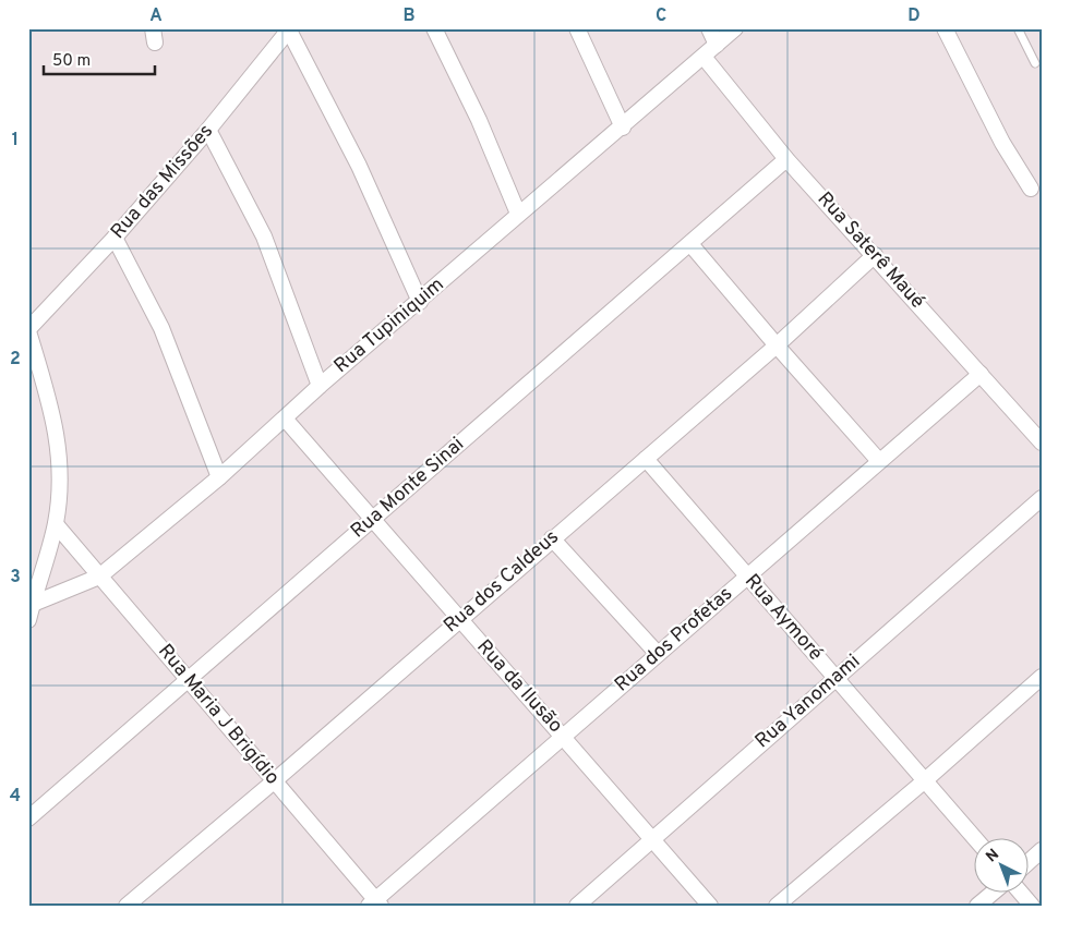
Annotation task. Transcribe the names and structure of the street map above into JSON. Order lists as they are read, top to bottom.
{
  "streets": {
    "street": [
      "Rua das Missões",
      "Rua Saterê Maué",
      "Rua Tupiniquim",
      "Rua Monte Sinai",
      "Rua dos Caldeus",
      "Rua Aymoré",
      "Rua dos Profetas",
      "Rua da Ilusão",
      "Rua Yanomami",
      "Rua Maria J Brigídio"
    ]
  },
  "crossings": [
    ["Rua Saterê Maué", "Rua Tupiniquim"],
    ["Rua Saterê Maué", "Rua Monte Sinai"],
    ["Rua Saterê Maué", "Rua dos Caldeus"],
    ["Rua Saterê Maué", "Rua dos Profetas"],
    ["Rua Tupiniquim", "Rua da Ilusão"],
    ["Rua Tupiniquim", "Rua Maria J Brigídio"],
    ["Rua Monte Sinai", "Rua da Ilusão"],
    ["Rua Monte Sinai", "Rua Maria J Brigídio"],
    ["Rua dos Caldeus", "Rua Aymoré"],
    ["Rua dos Caldeus", "Rua da Ilusão"],
    ["Rua dos Caldeus", "Rua Maria J Brigídio"],
    ["Rua Aymoré", "Rua dos Profetas"],
    ["Rua Aymoré", "Rua Yanomami"],
    ["Rua dos Profetas", "Rua da Ilusão"],
    ["Rua dos Profetas", "Rua Maria J Brigídio"],
    ["Rua da Ilusão", "Rua Yanomami"]
  ],
  "scale_bar": "50 m",
  "north": "top left",
  "grid": {
    "columns": [
      "A",
      "B",
      "C",
      "D"
    ],
    "rows": [
      "1",
      "2",
      "3",
      "4"
    ]
  }
}
